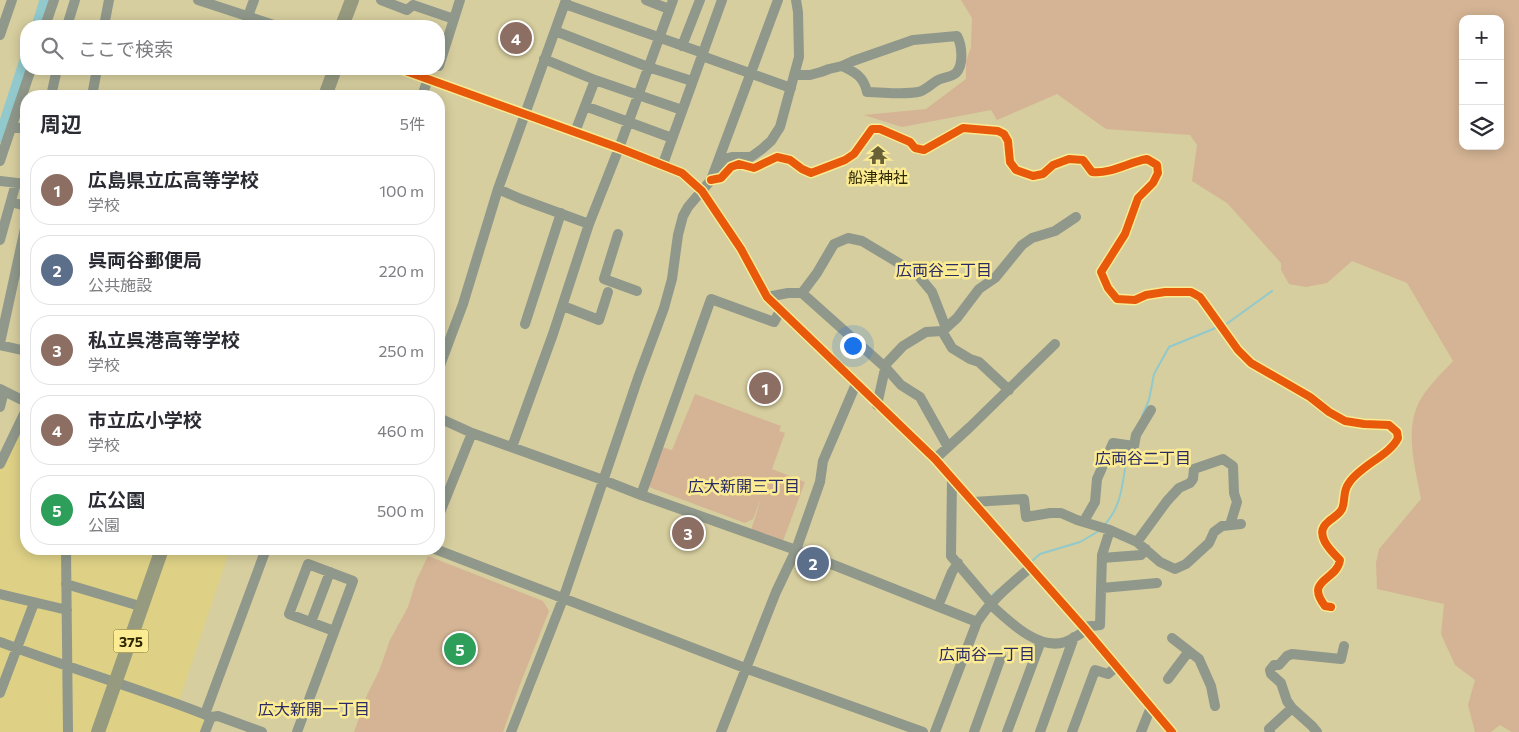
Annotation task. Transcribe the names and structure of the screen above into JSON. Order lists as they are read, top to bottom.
{
  "streets": {
    "highway": ["375"]
  },
  "districts": [
    "広両谷三丁目",
    "広両谷二丁目",
    "広大新開三丁目",
    "広両谷一丁目",
    "広大新開一丁目"
  ],
  "places": {
    "temple": ["船津神社"]
  },
  "page": {
    "map_buttons": ["+", "−"],
    "pins": [
      "4",
      "1",
      "3",
      "2",
      "5"
    ],
    "search": "ここで検索",
    "heading": ["周辺", "5件"],
    "list": [
      {
        "mark": "1",
        "name": "広島県立広高等学校",
        "note": "学校",
        "value": "100 m"
      },
      {
        "mark": "2",
        "name": "呉両谷郵便局",
        "note": "公共施設",
        "value": "220 m"
      },
      {
        "mark": "3",
        "name": "私立呉港高等学校",
        "note": "学校",
        "value": "250 m"
      },
      {
        "mark": "4",
        "name": "市立広小学校",
        "note": "学校",
        "value": "460 m"
      },
      {
        "mark": "5",
        "name": "広公園",
        "note": "公園",
        "value": "500 m"
      }
    ]
  }
}
